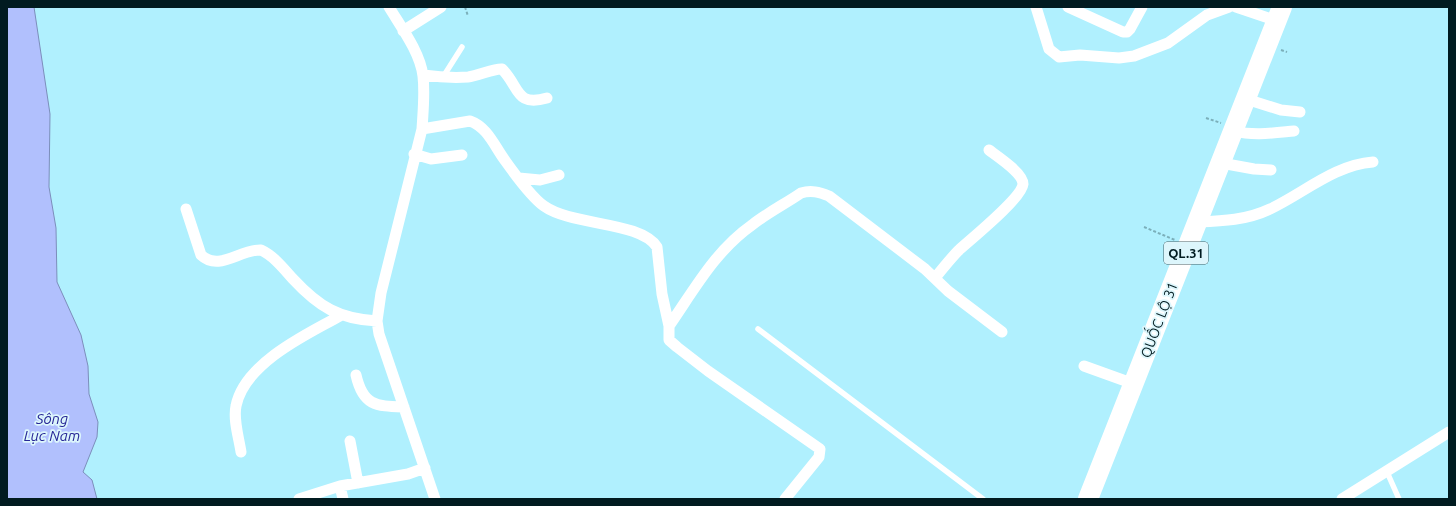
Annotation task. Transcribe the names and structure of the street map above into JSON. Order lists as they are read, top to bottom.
{
  "streets": {
    "highway": ["QL.31", "QUỐC LỘ 31"]
  },
  "water": ["Sông Lục Nam"]
}
